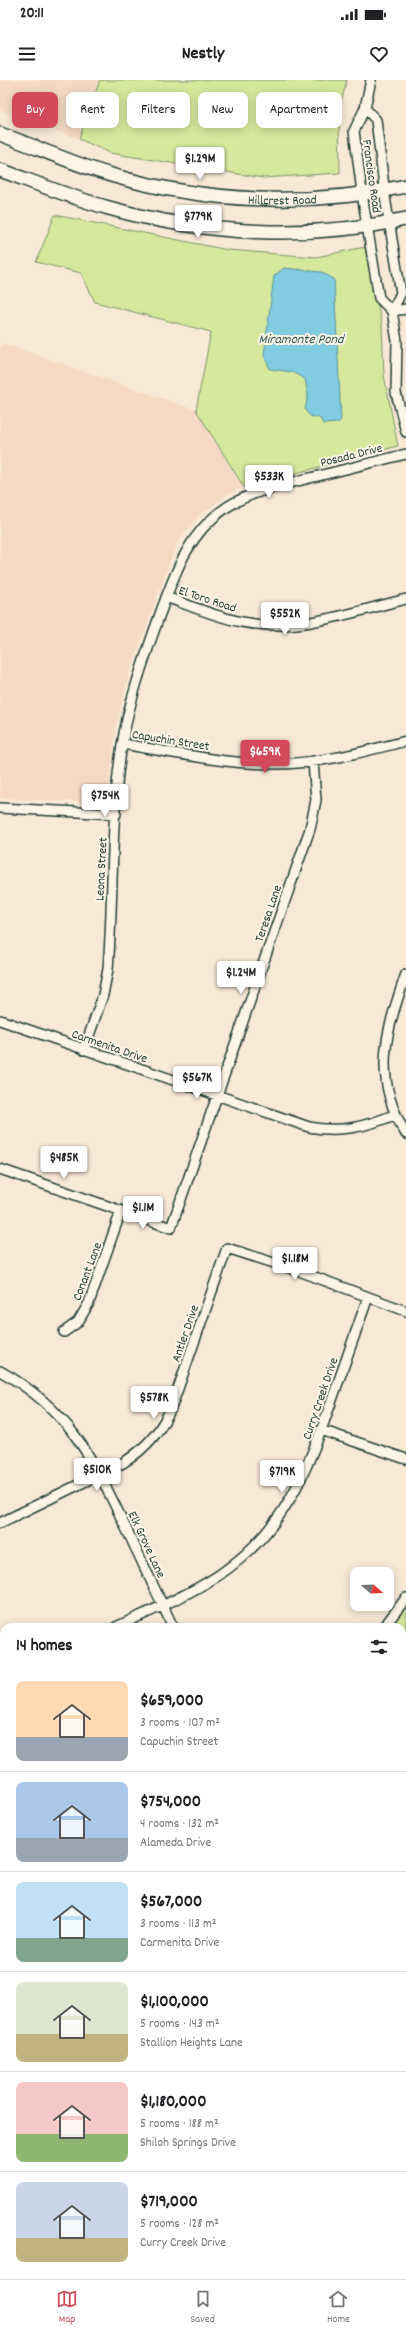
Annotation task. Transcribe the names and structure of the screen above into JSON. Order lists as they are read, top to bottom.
{
  "streets": {
    "street": [
      "Francisco Road",
      "Hillcrest Road",
      "Posada Drive",
      "El Toro Road",
      "Capuchin Street",
      "Leona Street",
      "Teresa Lane",
      "Carmenita Drive",
      "Conant Lane",
      "Antler Drive",
      "Curry Creek Drive",
      "Elk Grove Lane"
    ]
  },
  "crossings": [
    ["Francisco Road", "Hillcrest Road"],
    ["Posada Drive", "El Toro Road"],
    ["Posada Drive", "Leona Street"],
    ["El Toro Road", "Leona Street"],
    ["Capuchin Street", "Leona Street"],
    ["Capuchin Street", "Teresa Lane"],
    ["Leona Street", "Carmenita Drive"],
    ["Teresa Lane", "Carmenita Drive"],
    ["Teresa Lane", "Conant Lane"],
    ["Antler Drive", "Curry Creek Drive"],
    ["Antler Drive", "Elk Grove Lane"],
    ["Curry Creek Drive", "Elk Grove Lane"]
  ],
  "water": ["Miramonte Pond"],
  "north": "right",
  "page": {
    "status": "20:11",
    "header": "Nestly",
    "chip": [
      "Buy",
      "Rent",
      "Filters",
      "New",
      "Apartment"
    ],
    "price": [
      "$1.29M",
      "$779K",
      "$533K",
      "$552K",
      "$659K",
      "$754K",
      "$1.24M",
      "$567K",
      "$485K",
      "$1.1M",
      "$1.18M",
      "$578K",
      "$510K",
      "$719K"
    ],
    "heading": "14 homes",
    "list": [
      {
        "name": "$659,000",
        "note": "3 rooms · 107 m² · Capuchin Street"
      },
      {
        "name": "$754,000",
        "note": "4 rooms · 132 m² · Alameda Drive"
      },
      {
        "name": "$567,000",
        "note": "3 rooms · 113 m² · Carmenita Drive"
      },
      {
        "name": "$1,100,000",
        "note": "5 rooms · 143 m² · Stallion Heights Lane"
      },
      {
        "name": "$1,180,000",
        "note": "5 rooms · 188 m² · Shiloh Springs Drive"
      },
      {
        "name": "$719,000",
        "note": "5 rooms · 128 m² · Curry Creek Drive"
      }
    ],
    "tabs": ["Map", "Saved", "Home"]
  }
}
